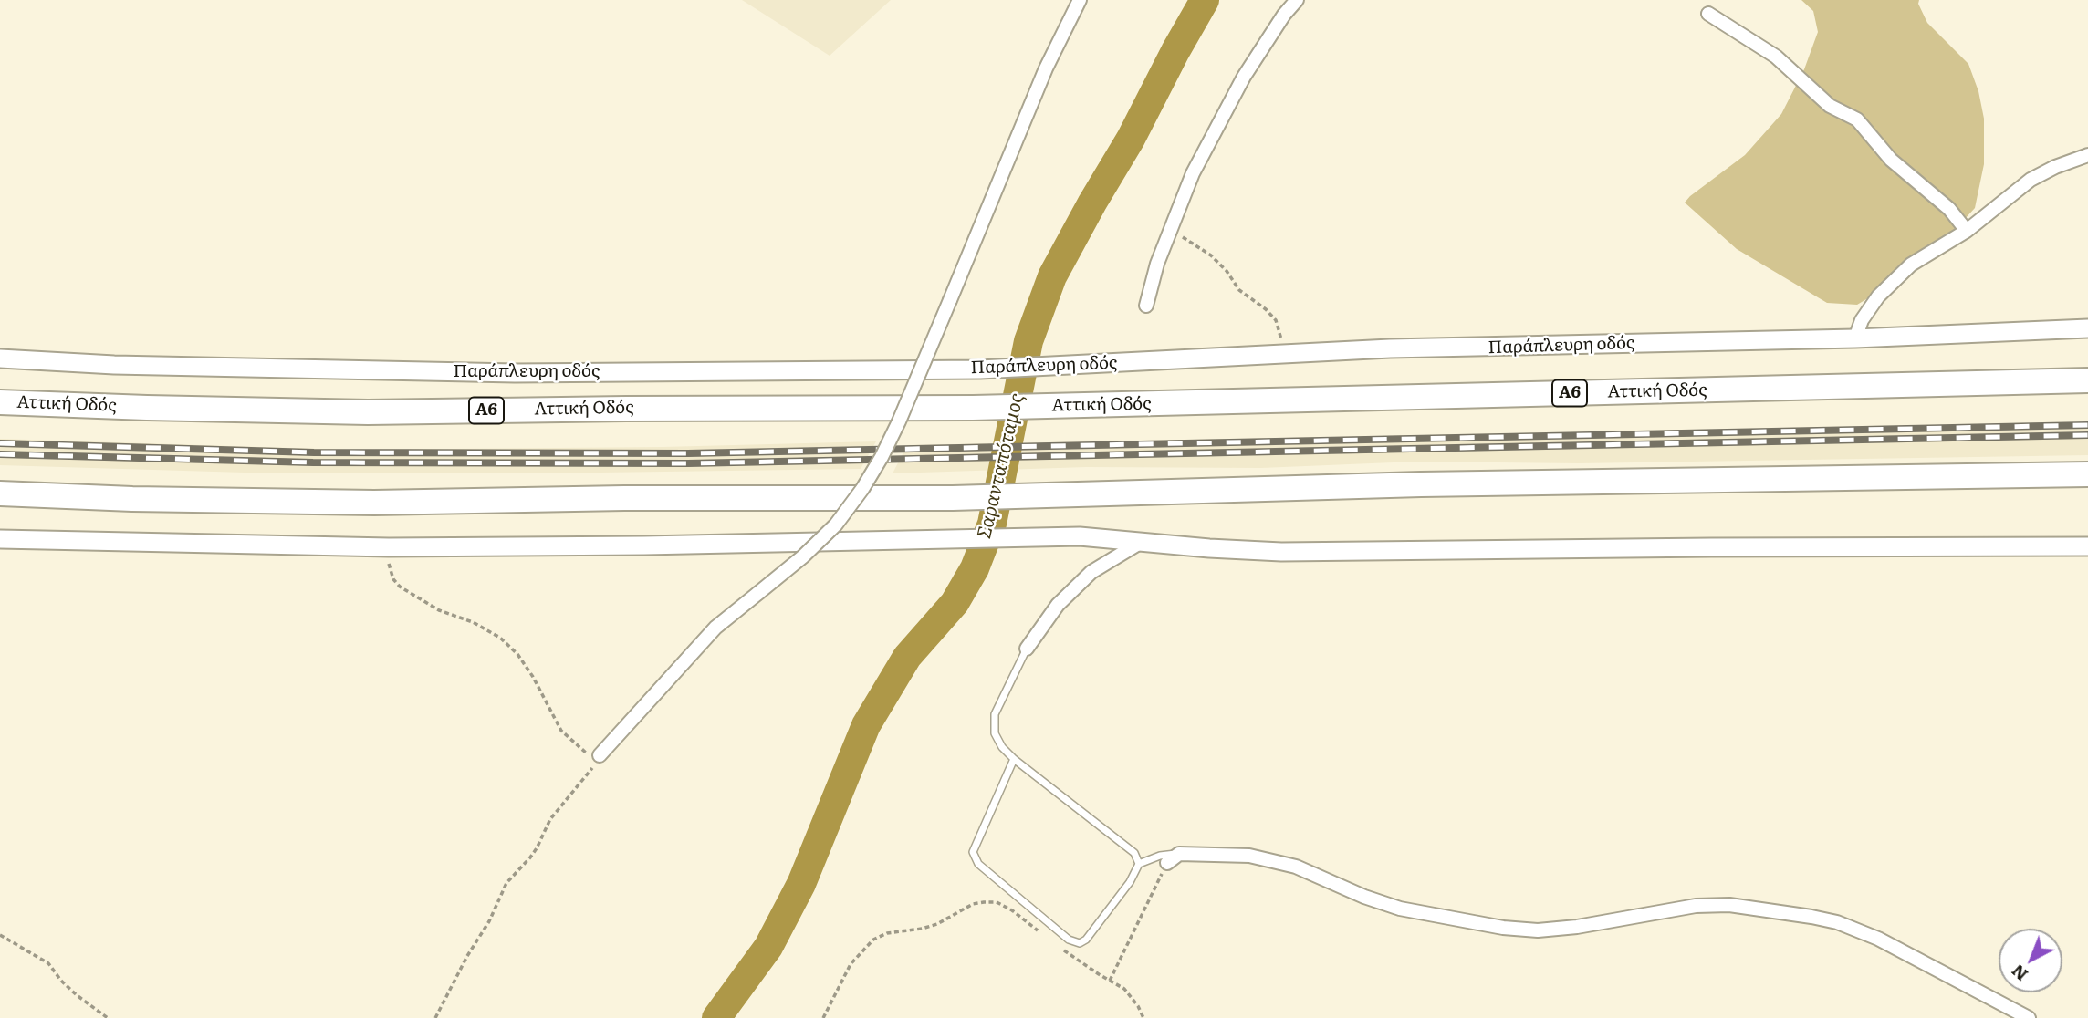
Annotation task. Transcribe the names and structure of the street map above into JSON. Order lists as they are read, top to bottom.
{
  "streets": {
    "highway": ["Αττική Οδός", "Α6"],
    "street": ["Παράπλευρη οδός"]
  },
  "water": ["Σαρανταπόταμος"],
  "north": "bottom left"
}
